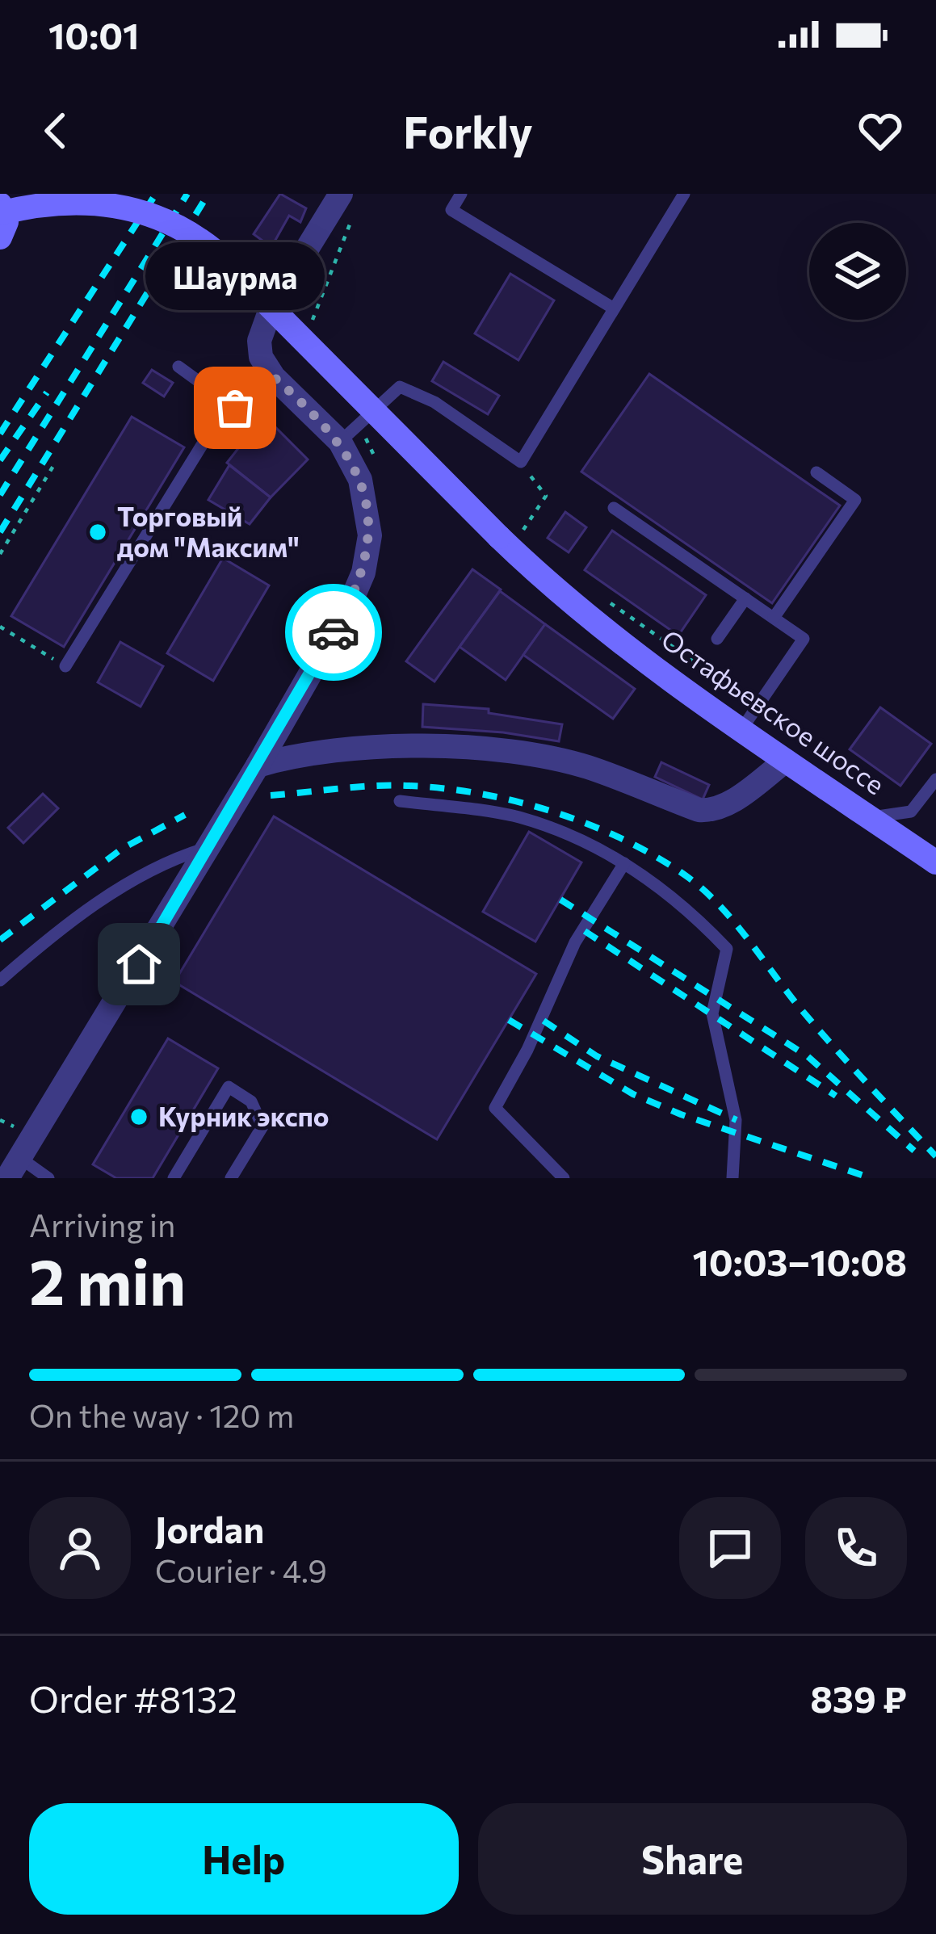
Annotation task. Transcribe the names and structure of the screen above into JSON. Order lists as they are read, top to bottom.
{
  "streets": {
    "main road": ["Остафьевское шоссе"]
  },
  "places": ["Шаурма", "Торговый дом \"Максим\"", "Курник экспо"],
  "page": {
    "status": "10:01",
    "header": "Forkly",
    "bubble": "Шаурма",
    "heading": ["2 min", "Arriving in", "10:03–10:08"],
    "panel": [
      "Jordan",
      "Courier · 4.9",
      "Order #8132",
      "839 ₽"
    ],
    "bar": "On the way · 120 m",
    "buttons": ["Help", "Share"]
  }
}
